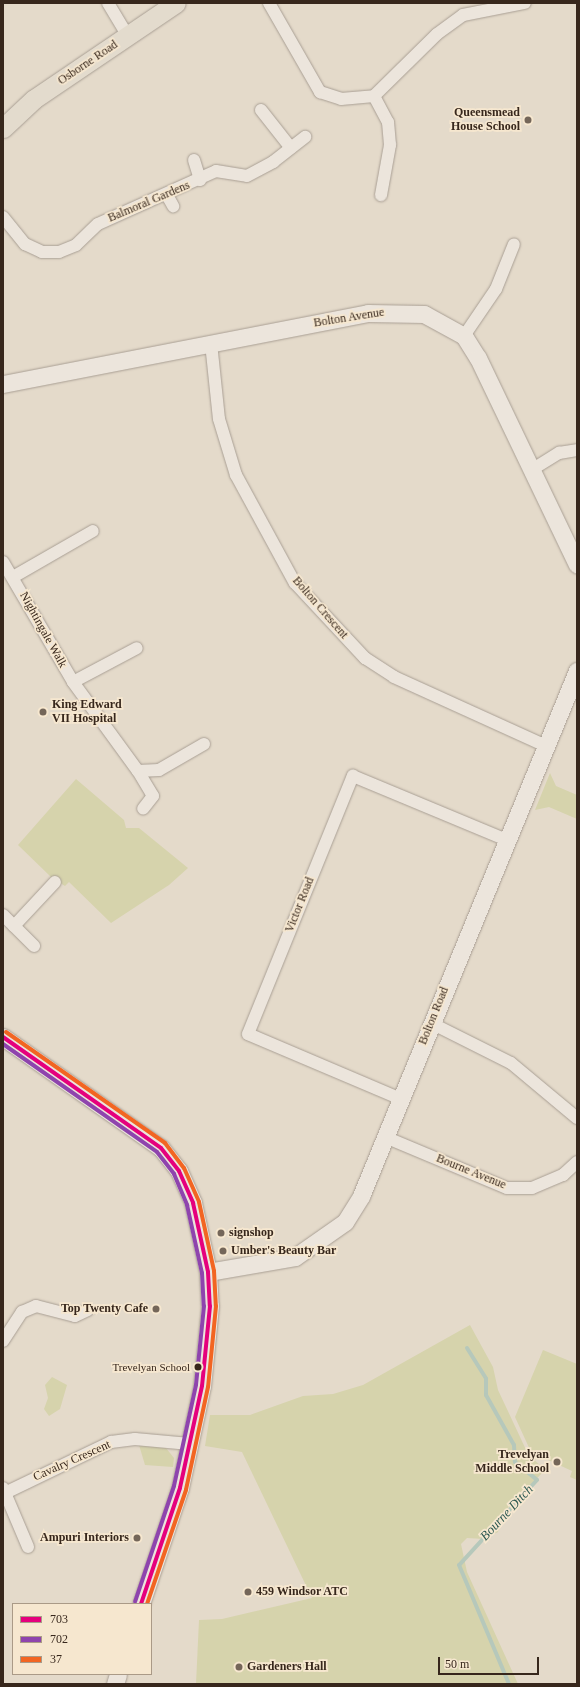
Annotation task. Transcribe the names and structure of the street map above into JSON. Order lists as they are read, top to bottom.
{
  "streets": {
    "main road": ["Osborne Road"],
    "street": [
      "Balmoral Gardens",
      "Bolton Avenue",
      "Bolton Crescent",
      "Nightingale Walk",
      "Victor Road",
      "Bolton Road",
      "Bourne Avenue",
      "Cavalry Crescent"
    ]
  },
  "crossings": [
    ["Bolton Avenue", "Bolton Crescent"],
    ["Bolton Crescent", "Bolton Road"],
    ["Victor Road", "Bolton Road"],
    ["Bolton Road", "Bourne Avenue"]
  ],
  "water": ["Bourne Ditch"],
  "places": [
    "Queensmead House School",
    "King Edward VII Hospital",
    "signshop",
    "Umber's Beauty Bar",
    "Top Twenty Cafe",
    "Trevelyan School",
    "Trevelyan Middle School",
    "Ampuri Interiors",
    "459 Windsor ATC",
    "Gardeners Hall"
  ],
  "lines": ["transit line 37", "transit line 703", "transit line 702"],
  "legend": ["703", "702", "37"],
  "scale_bar": "50 m"
}
